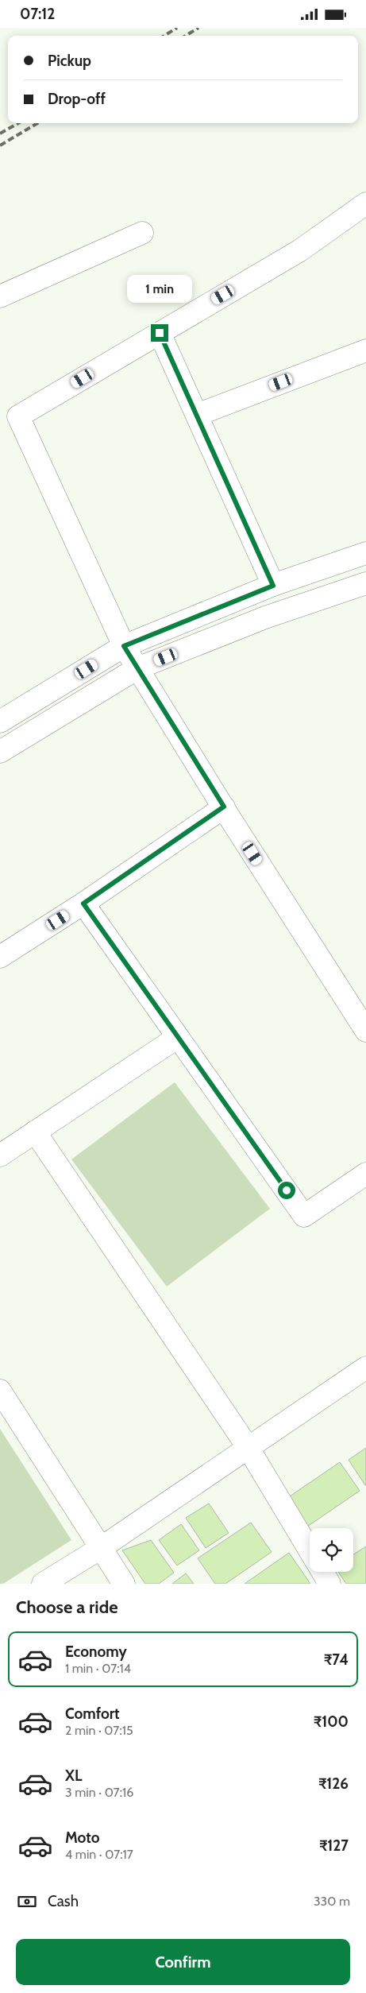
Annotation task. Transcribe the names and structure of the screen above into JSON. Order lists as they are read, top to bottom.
{
  "page": {
    "status": "07:12",
    "banner": ["Pickup", "Drop-off"],
    "bubble": "1 min",
    "heading": "Choose a ride",
    "list": [
      {
        "name": "Economy",
        "note": "1 min · 07:14",
        "value": "₹74"
      },
      {
        "name": "Comfort",
        "note": "2 min · 07:15",
        "value": "₹100"
      },
      {
        "name": "XL",
        "note": "3 min · 07:16",
        "value": "₹126"
      },
      {
        "name": "Moto",
        "note": "4 min · 07:17",
        "value": "₹127"
      }
    ],
    "pay": ["Cash", "330 m"],
    "buttons": "Confirm"
  }
}
